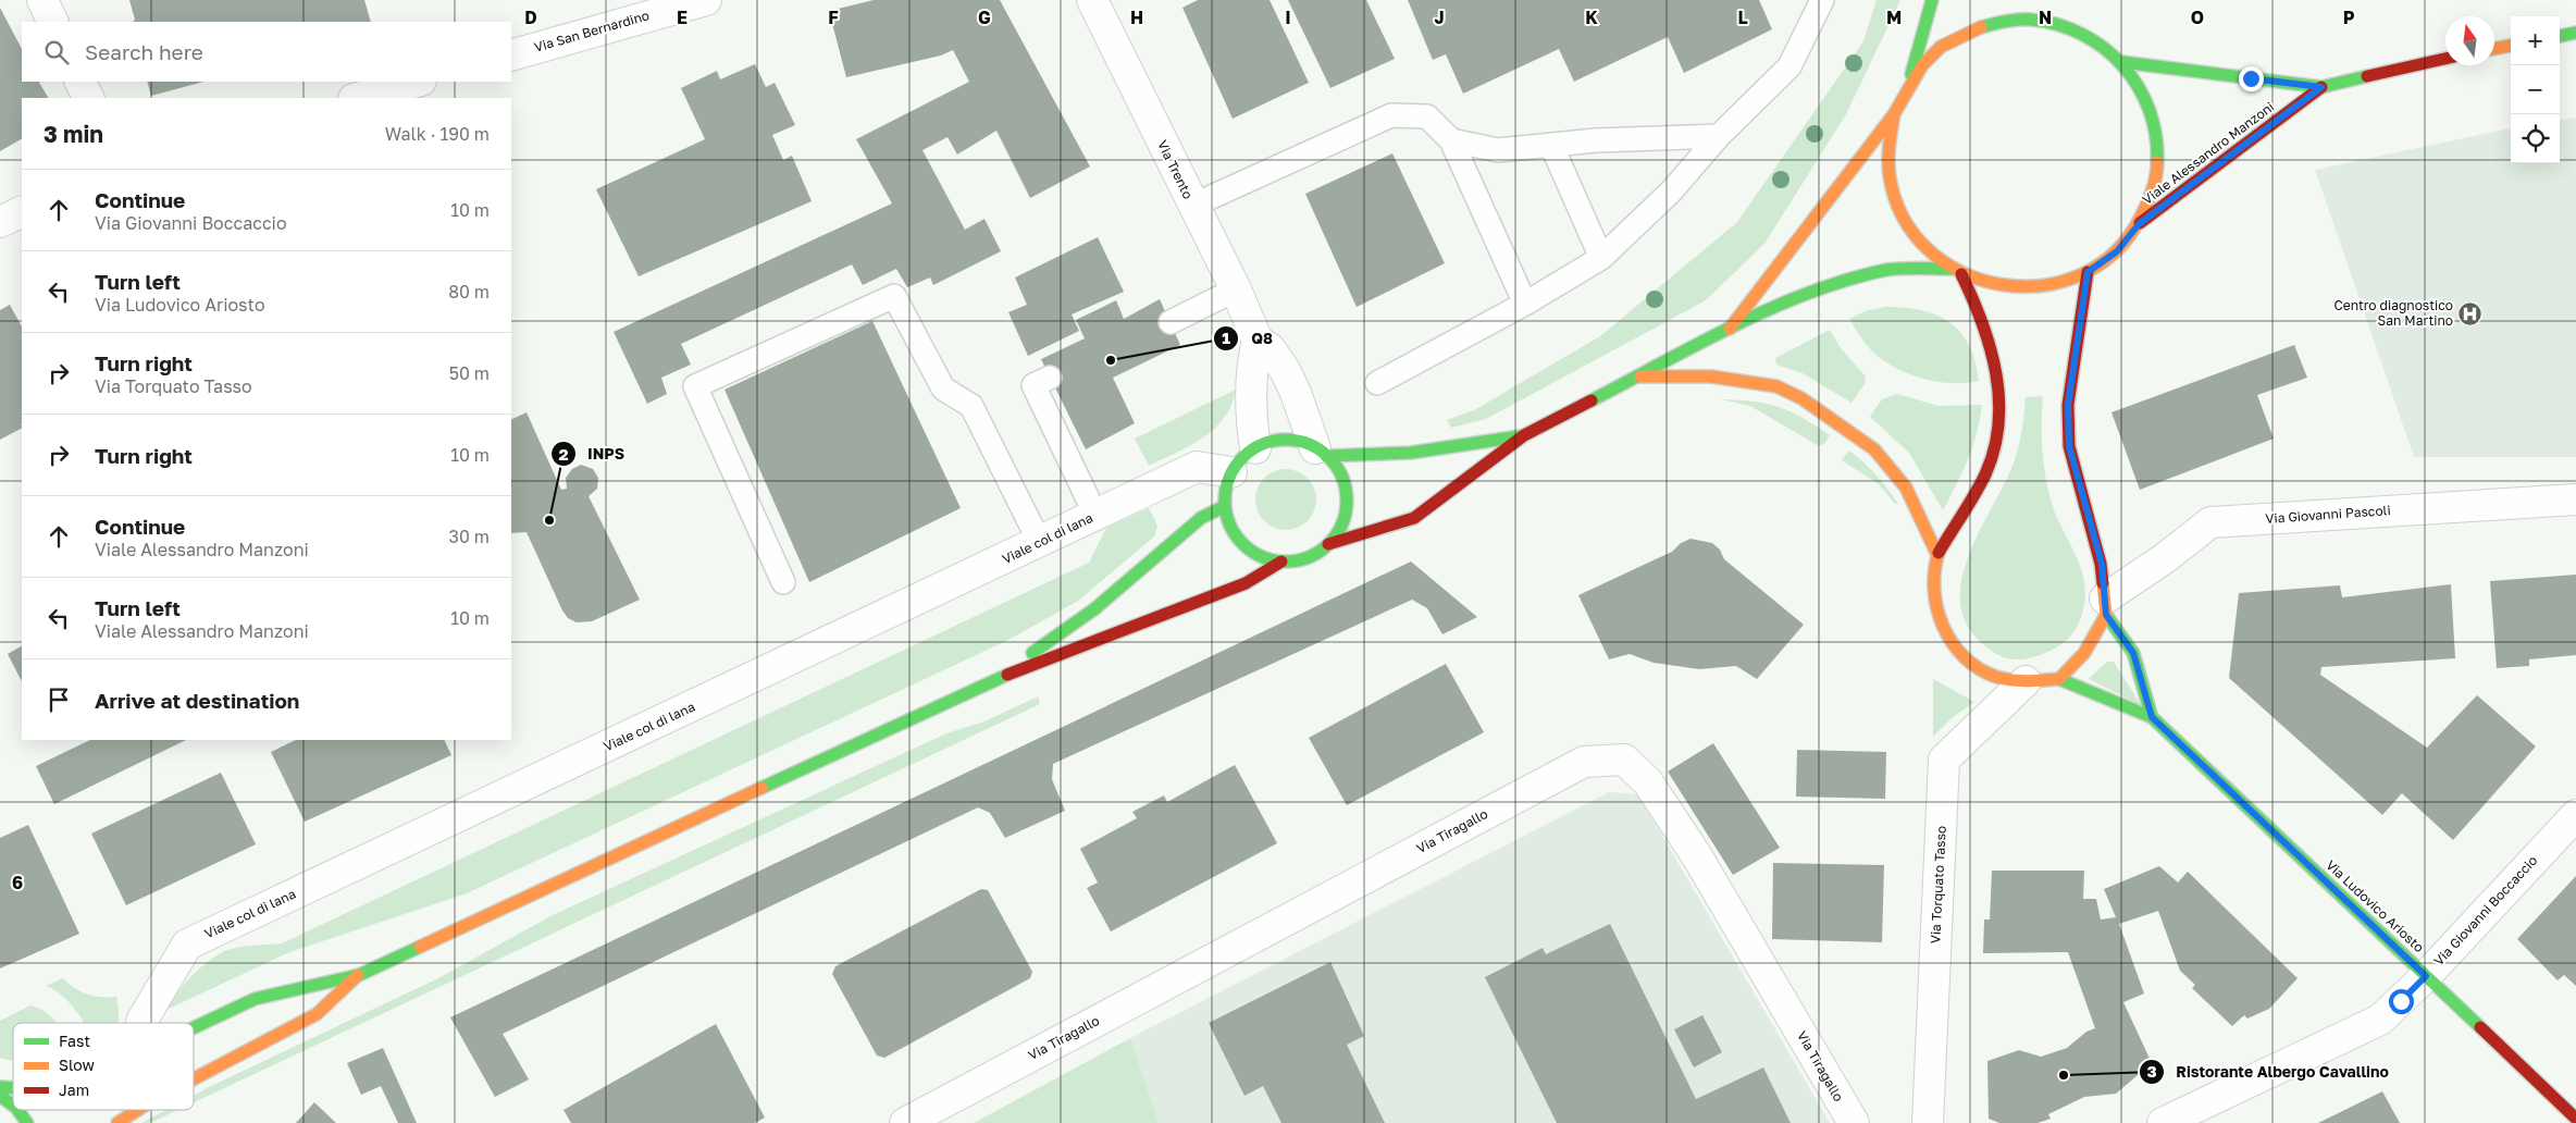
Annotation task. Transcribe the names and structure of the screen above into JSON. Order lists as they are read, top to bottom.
{
  "streets": {
    "main road": ["Viale Alessandro Manzoni", "Via Ludovico Ariosto"],
    "street": [
      "Via San Bernardino",
      "Via Trento",
      "Via Giovanni Pascoli",
      "Viale col di lana",
      "Via Tiragallo",
      "Via Torquato Tasso",
      "Via Giovanni Boccaccio"
    ]
  },
  "crossings": [
    ["Via Trento", "Viale col di lana"],
    ["Via Ludovico Ariosto", "Via Giovanni Boccaccio"]
  ],
  "places": {
    "hospital": ["Centro diagnostico San Martino"],
    "other": ["Q8", "INPS", "Ristorante Albergo Cavallino"]
  },
  "legend": ["Fast", "Slow", "Jam"],
  "north": "top",
  "page": {
    "map_buttons": ["+", "−"],
    "search": "Search here",
    "heading": ["3 min", "Walk · 190 m"],
    "list": [
      ["Continue", "Via Giovanni Boccaccio", "10 m"],
      ["Turn left", "Via Ludovico Ariosto", "80 m"],
      ["Turn right", "Via Torquato Tasso", "50 m"],
      ["Turn right", "10 m"],
      ["Continue", "Viale Alessandro Manzoni", "30 m"],
      ["Turn left", "Viale Alessandro Manzoni", "10 m"],
      "Arrive at destination"
    ]
  },
  "grid": {
    "columns": [
      "D",
      "E",
      "F",
      "G",
      "H",
      "I",
      "J",
      "K",
      "L",
      "M",
      "N",
      "O",
      "P"
    ],
    "rows": ["6"]
  }
}
